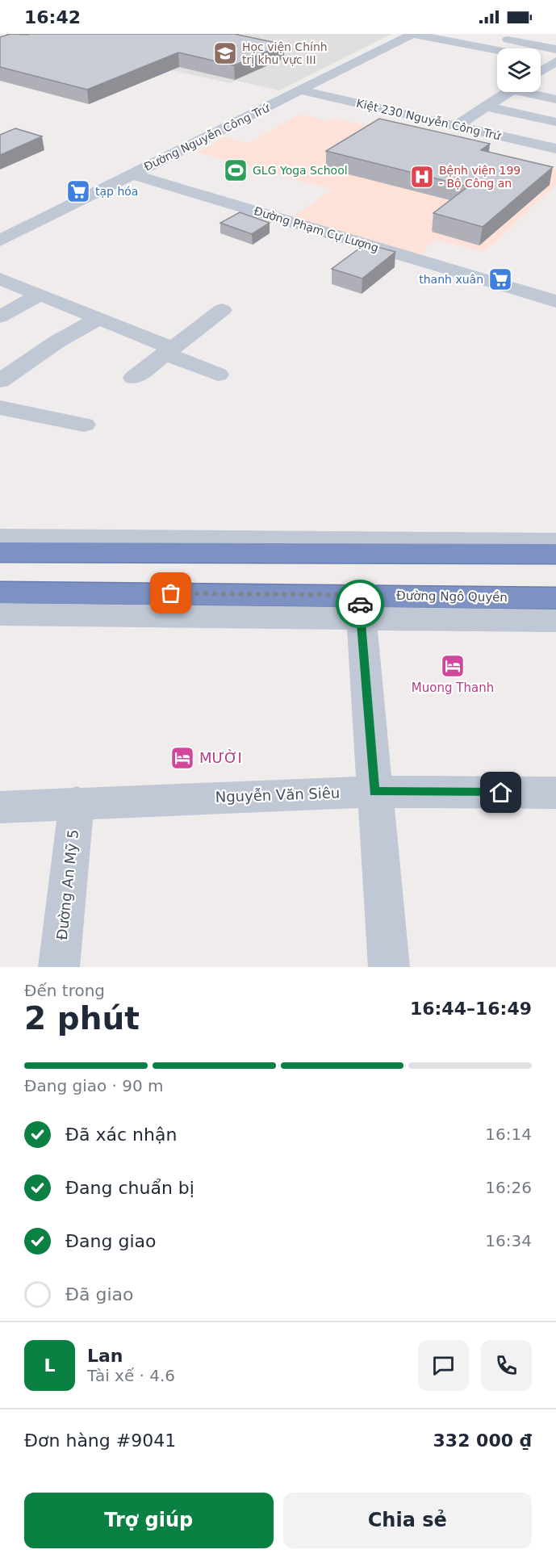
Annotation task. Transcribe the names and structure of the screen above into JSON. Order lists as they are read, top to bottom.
{
  "streets": {
    "highway": ["Đường Ngô Quyền"],
    "street": [
      "Kiệt 230 Nguyễn Công Trứ",
      "Đường Nguyễn Công Trứ",
      "Đường Phạm Cự Lượng",
      "Nguyễn Văn Siêu",
      "Đường An Mỹ 5"
    ]
  },
  "crossings": [
    ["Kiệt 230 Nguyễn Công Trứ", "Đường Nguyễn Công Trứ"],
    ["Đường Nguyễn Công Trứ", "Đường Phạm Cự Lượng"],
    ["Nguyễn Văn Siêu", "Đường An Mỹ 5"]
  ],
  "places": {
    "school or university": ["Học viện Chính trị khu vực III"],
    "sports": ["GLG Yoga School"],
    "hospital": ["Bệnh viện 199 - Bộ Công an"],
    "supermarket": ["tạp hóa", "thanh xuân"],
    "hotel": ["Muong Thanh", "MƯỜI"]
  },
  "page": {
    "status": "16:42",
    "heading": ["2 phút", "Đến trong", "16:44–16:49"],
    "panel": [
      "Lan",
      "Tài xế · 4.6",
      "Đơn hàng #9041",
      "332 000 ₫"
    ],
    "bar": "Đang giao · 90 m",
    "list": [
      ["Đã xác nhận", "16:14"],
      ["Đang chuẩn bị", "16:26"],
      ["Đang giao", "16:34"],
      "Đã giao"
    ],
    "round": "L",
    "buttons": ["Trợ giúp", "Chia sẻ"]
  }
}
